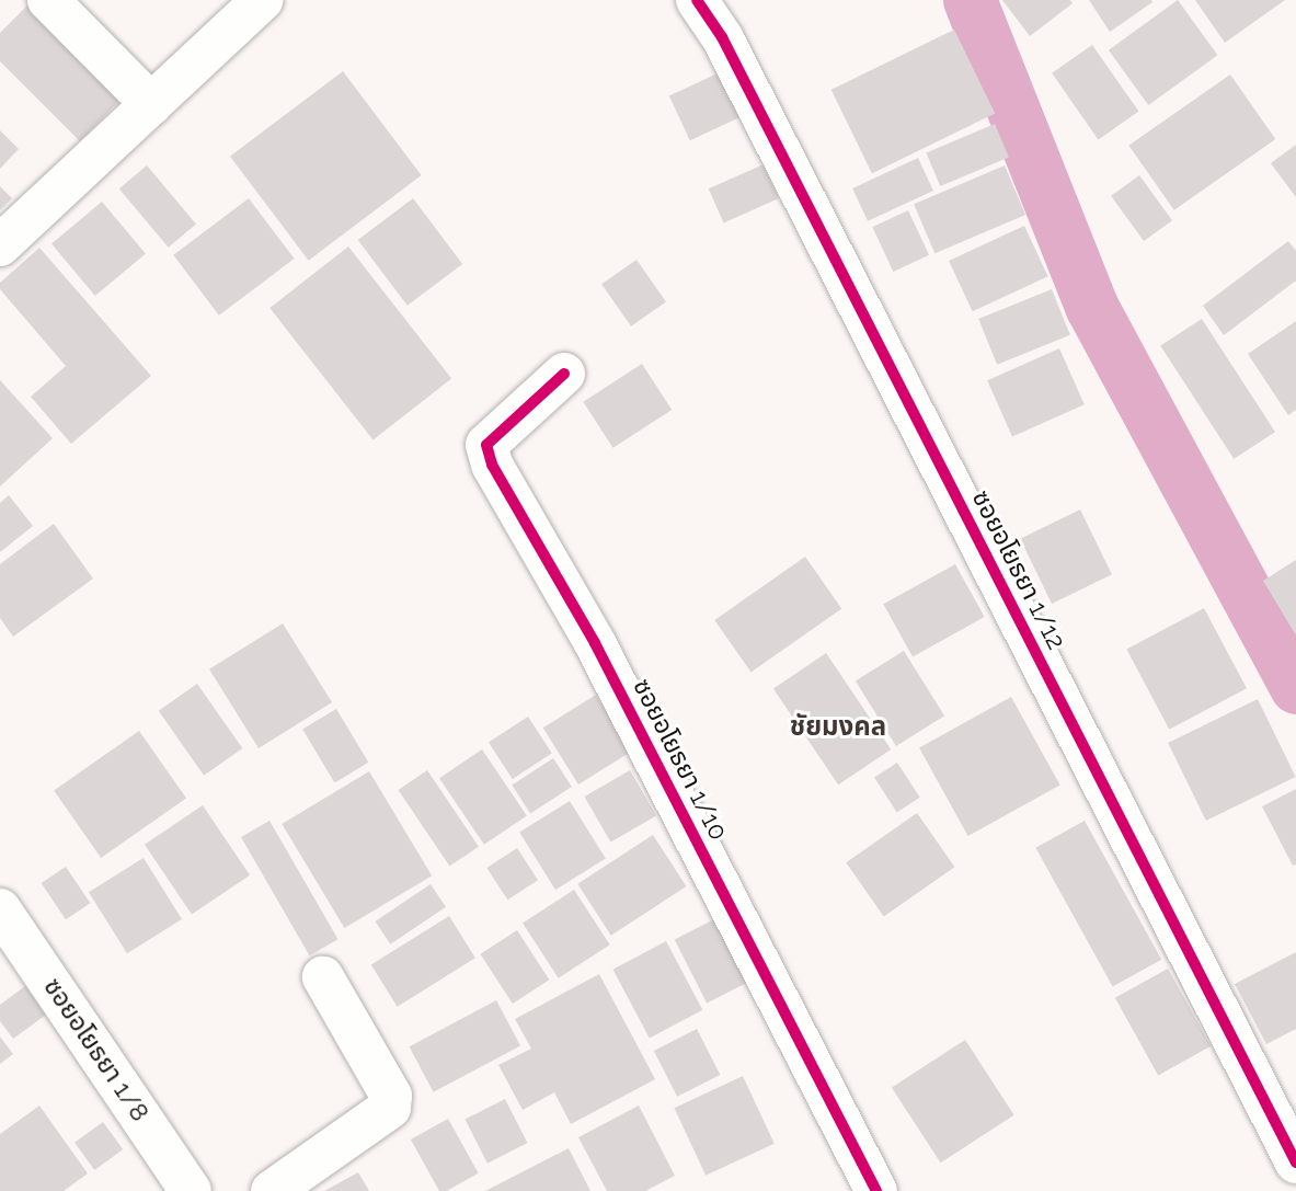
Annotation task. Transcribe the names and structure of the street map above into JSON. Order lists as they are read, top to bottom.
{
  "streets": {
    "street": ["ซอยอโยธยา 1/12", "ซอยอโยธยา 1/10", "ซอยอโยธยา 1/8"]
  },
  "districts": ["ชัยมงคล"]
}
